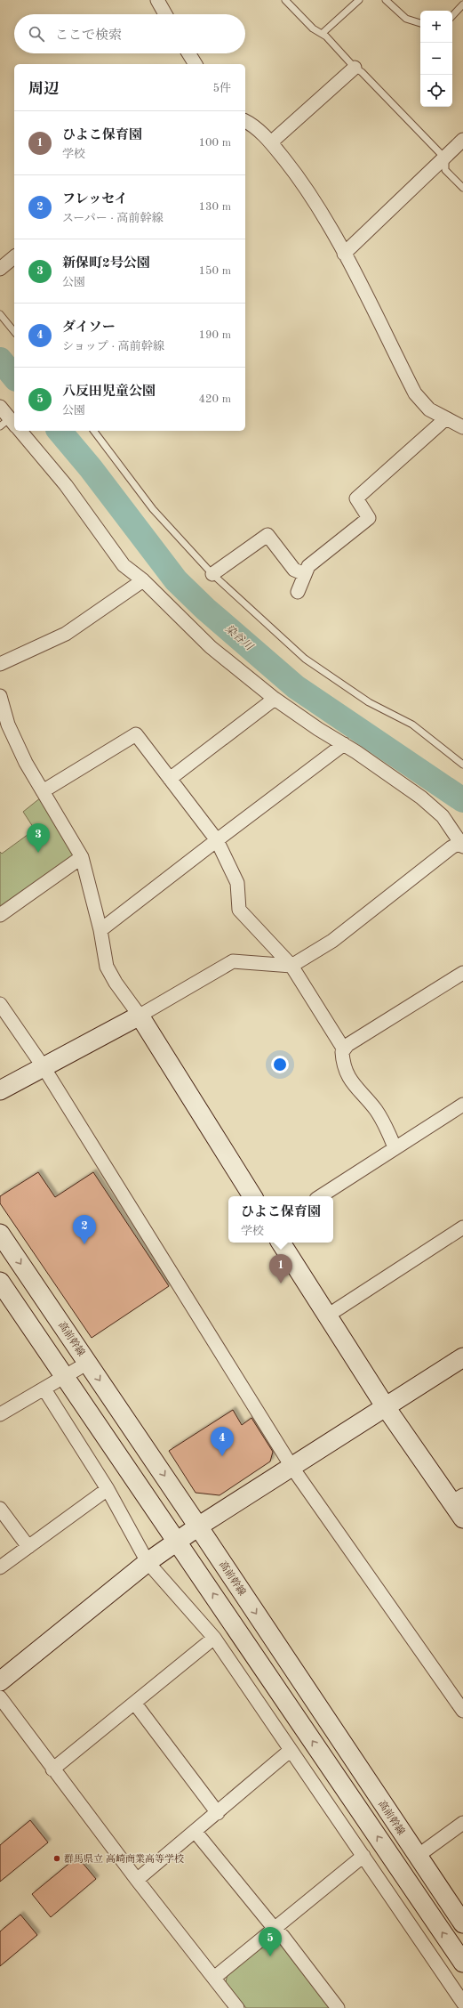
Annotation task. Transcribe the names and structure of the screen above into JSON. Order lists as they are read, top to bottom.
{
  "streets": {
    "street": ["高前幹線"]
  },
  "water": ["染谷川"],
  "places": ["群馬県立 高崎商業高等学校"],
  "page": {
    "map_buttons": ["+", "−"],
    "search": "ここで検索",
    "heading": ["周辺", "5件"],
    "list": [
      {
        "mark": "1",
        "name": "ひよこ保育園",
        "note": "学校",
        "value": "100 m"
      },
      {
        "mark": "2",
        "name": "フレッセイ",
        "note": "スーパー · 高前幹線",
        "value": "130 m"
      },
      {
        "mark": "3",
        "name": "新保町2号公園",
        "note": "公園",
        "value": "150 m"
      },
      {
        "mark": "4",
        "name": "ダイソー",
        "note": "ショップ · 高前幹線",
        "value": "190 m"
      },
      {
        "mark": "5",
        "name": "八反田児童公園",
        "note": "公園",
        "value": "420 m"
      }
    ],
    "pins": [
      "3",
      "2",
      "1",
      "4",
      "5"
    ],
    "popup": ["ひよこ保育園", "学校"]
  }
}
